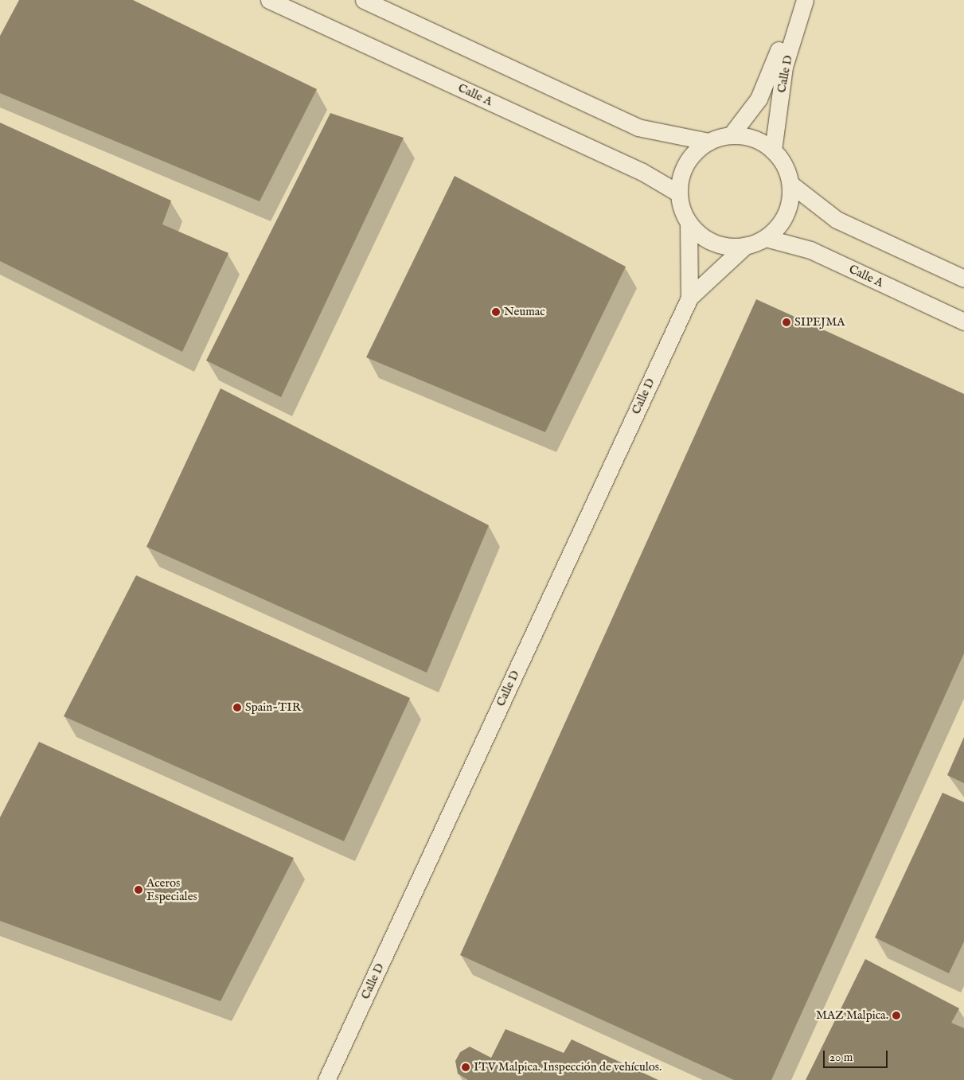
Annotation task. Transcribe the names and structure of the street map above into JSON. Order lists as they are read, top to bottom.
{
  "streets": {
    "street": ["Calle D", "Calle A"]
  },
  "crossings": [
    ["Calle D", "Calle A"]
  ],
  "places": [
    "Neumac",
    "SIPEJMA",
    "Spain-TIR",
    "Aceros Especiales",
    "MAZ Malpica.",
    "ITV Malpica. Inspección de vehículos."
  ],
  "scale_bar": "20 m"
}
